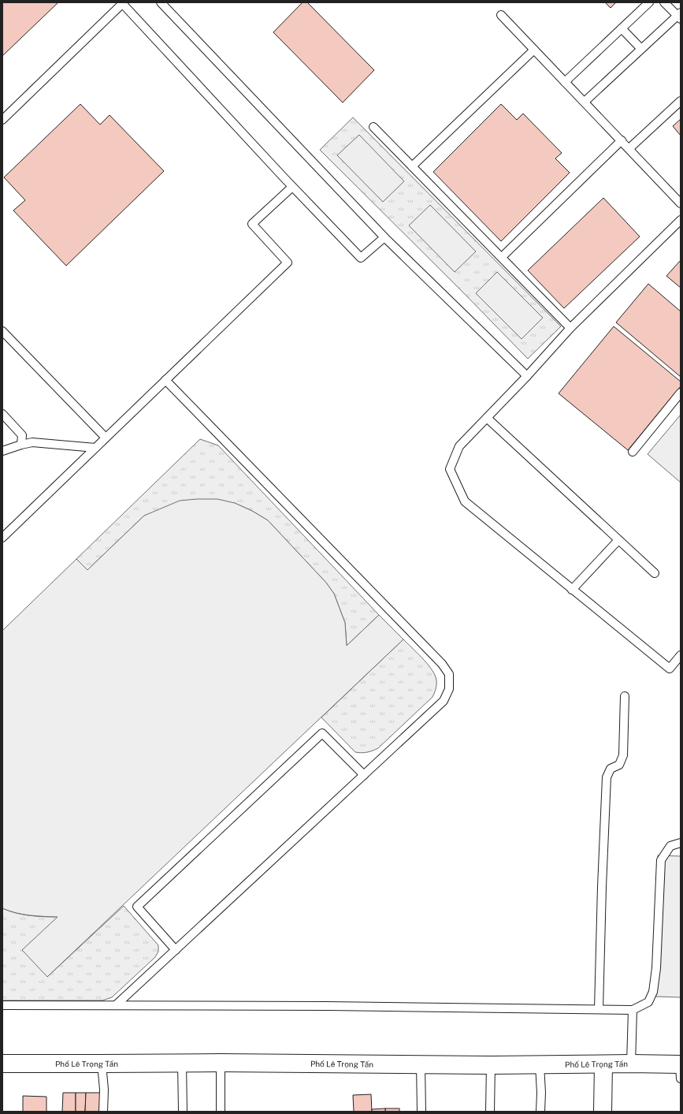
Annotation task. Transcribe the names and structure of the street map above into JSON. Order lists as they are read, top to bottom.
{
  "streets": {
    "main road": ["Phố Lê Trọng Tấn"]
  }
}
